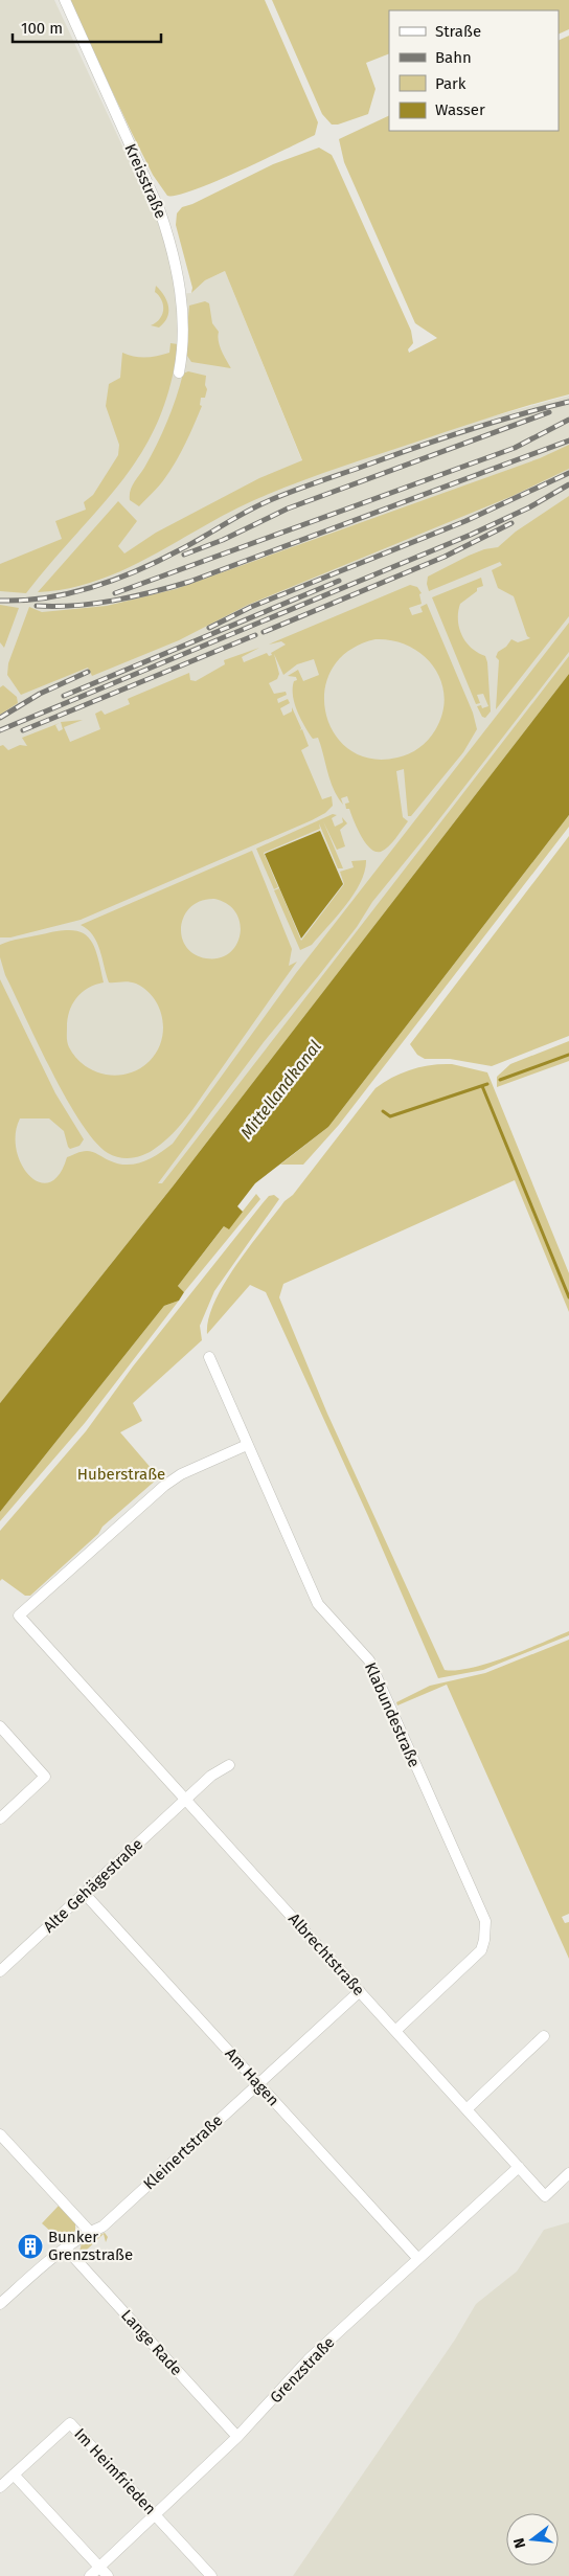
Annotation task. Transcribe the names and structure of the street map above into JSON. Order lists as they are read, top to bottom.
{
  "streets": {
    "street": [
      "Kreisstraße",
      "Klabundestraße",
      "Alte Gehägestraße",
      "Albrechtstraße",
      "Am Hagen",
      "Kleinertstraße",
      "Lange Rade",
      "Grenzstraße",
      "Im Heimfrieden"
    ]
  },
  "crossings": [
    ["Klabundestraße", "Albrechtstraße"],
    ["Alte Gehägestraße", "Albrechtstraße"],
    ["Alte Gehägestraße", "Am Hagen"],
    ["Albrechtstraße", "Kleinertstraße"],
    ["Albrechtstraße", "Grenzstraße"],
    ["Am Hagen", "Kleinertstraße"],
    ["Am Hagen", "Grenzstraße"],
    ["Kleinertstraße", "Lange Rade"],
    ["Lange Rade", "Grenzstraße"],
    ["Grenzstraße", "Im Heimfrieden"]
  ],
  "water": ["Mittellandkanal"],
  "parks": ["Huberstraße"],
  "places": {
    "building": ["Bunker Grenzstraße"]
  },
  "legend": [
    "Straße",
    "Bahn",
    "Park",
    "Wasser"
  ],
  "scale_bar": "100 m",
  "north": "left"
}
